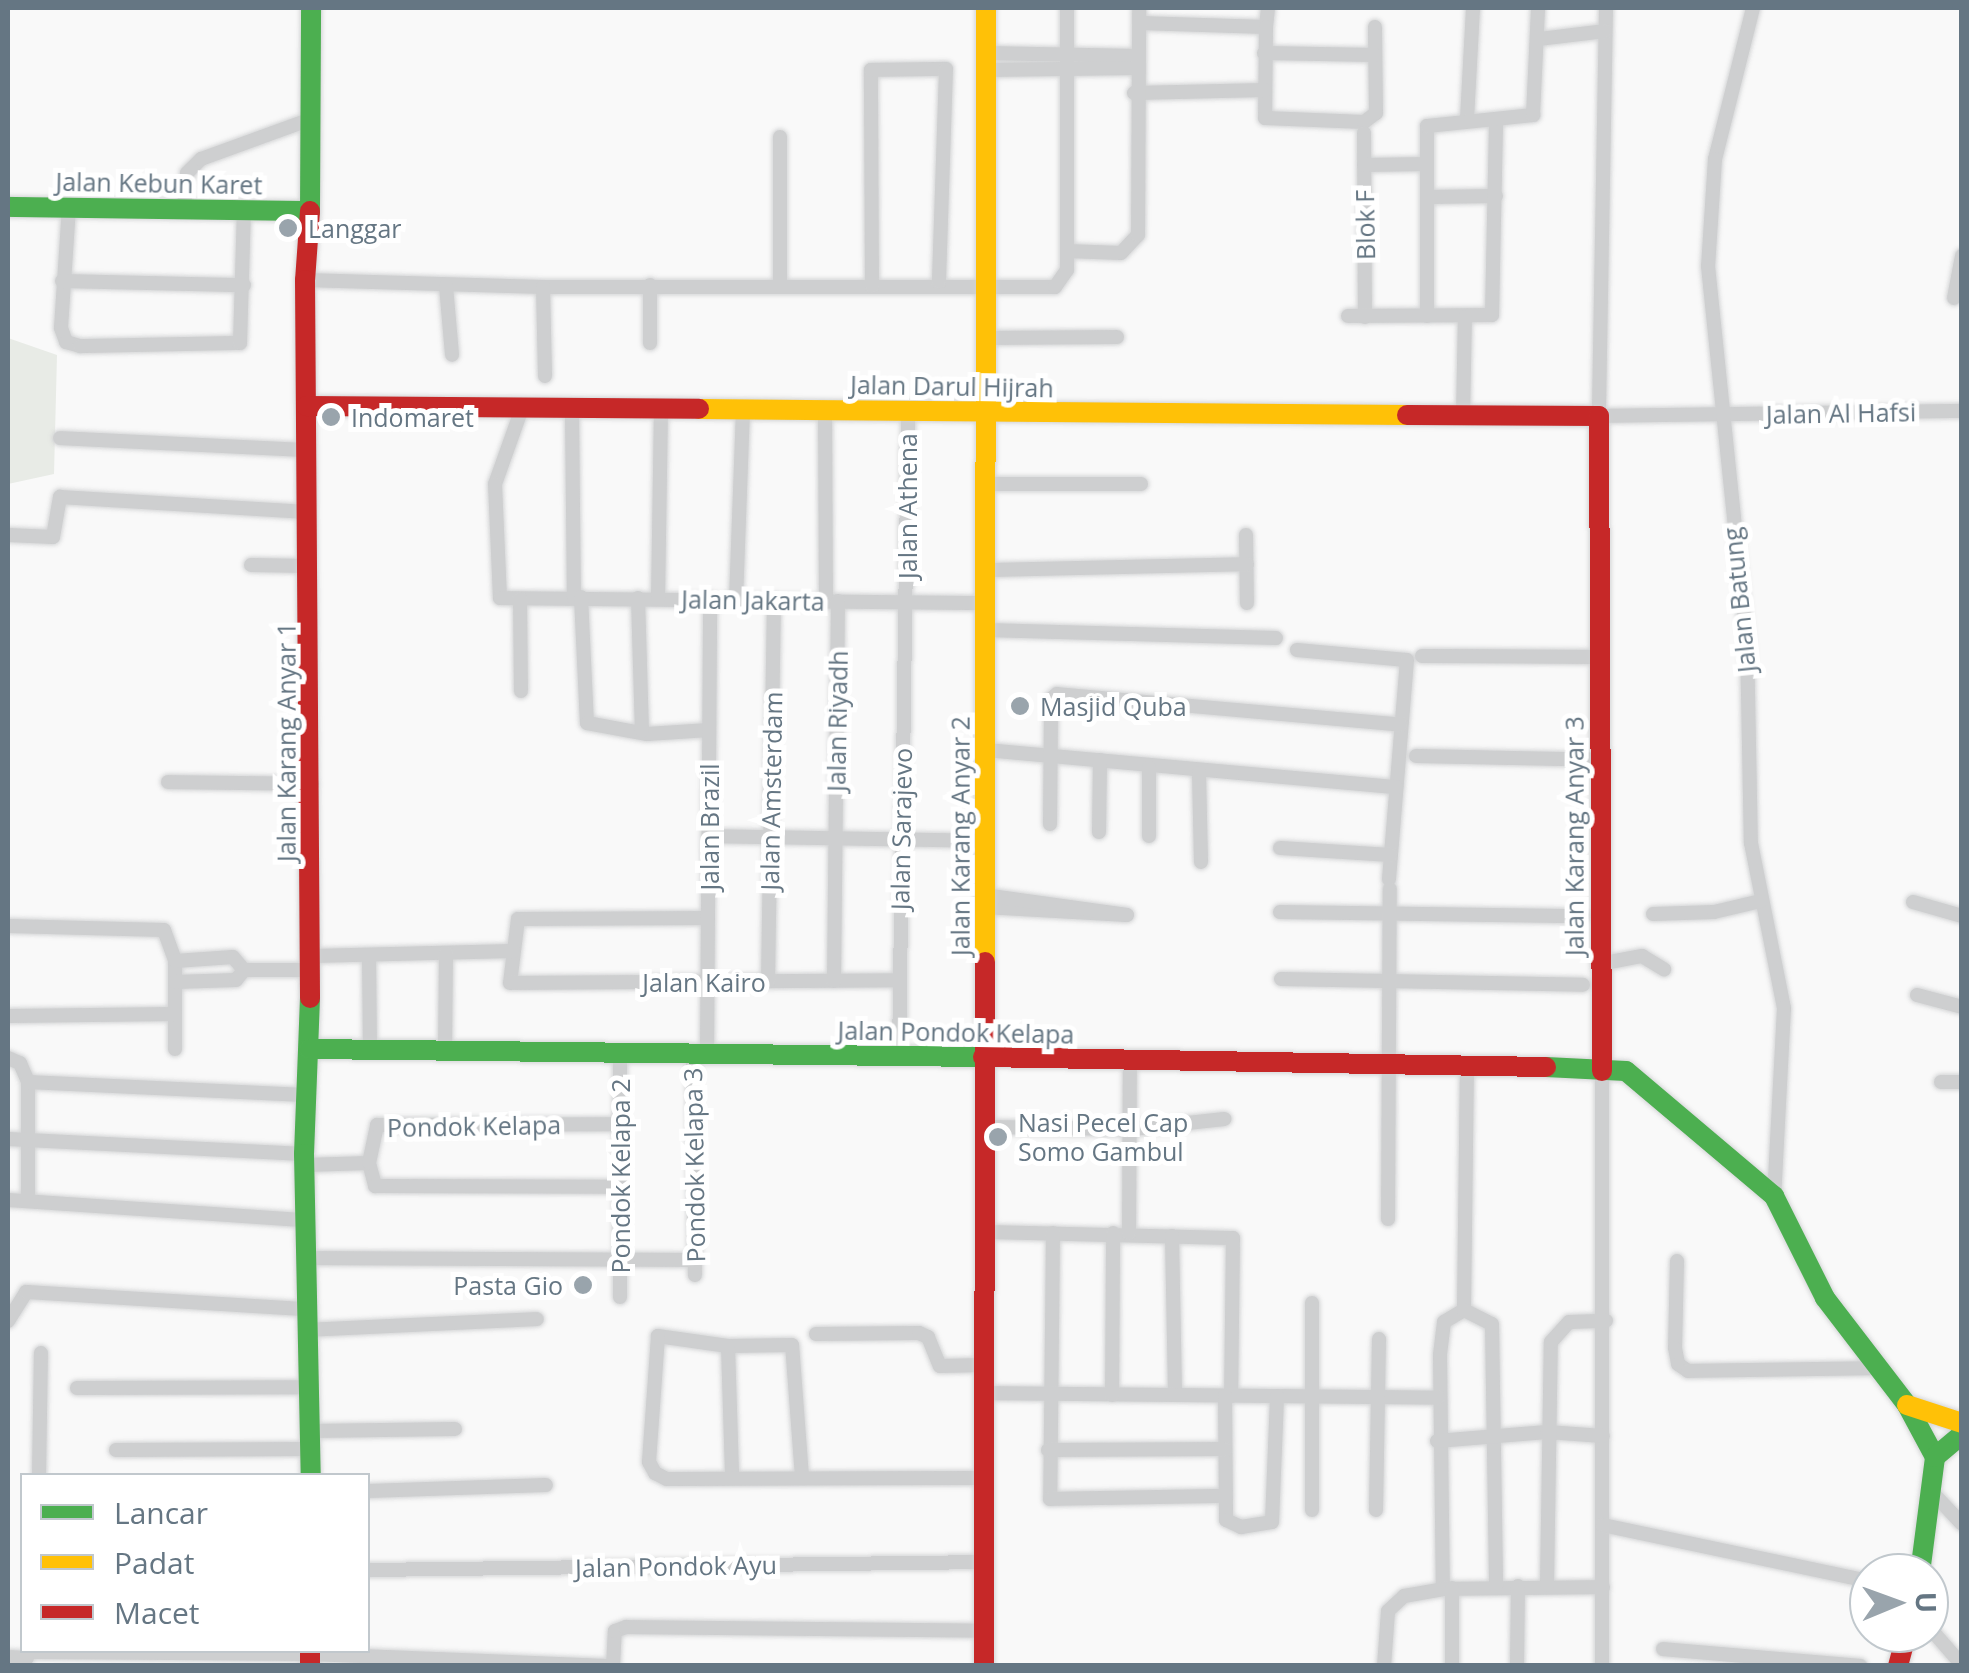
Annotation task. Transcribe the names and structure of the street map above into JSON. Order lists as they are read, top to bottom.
{
  "streets": {
    "street": [
      "Jalan Kebun Karet",
      "Blok F",
      "Jalan Darul Hijrah",
      "Jalan Al Hafsi",
      "Jalan Athena",
      "Jalan Jakarta",
      "Jalan Batung",
      "Jalan Riyadh",
      "Jalan Karang Anyar 1",
      "Jalan Amsterdam",
      "Jalan Brazil",
      "Jalan Sarajevo",
      "Jalan Karang Anyar 2",
      "Jalan Karang Anyar 3",
      "Jalan Kairo",
      "Jalan Pondok Kelapa",
      "Pondok Kelapa",
      "Pondok Kelapa 3",
      "Pondok Kelapa 2",
      "Jalan Pondok Ayu"
    ]
  },
  "crossings": [
    ["Jalan Kebun Karet", "Jalan Karang Anyar 1"],
    ["Jalan Darul Hijrah", "Jalan Al Hafsi"],
    ["Jalan Darul Hijrah", "Jalan Athena"],
    ["Jalan Darul Hijrah", "Jalan Riyadh"],
    ["Jalan Darul Hijrah", "Jalan Karang Anyar 1"],
    ["Jalan Darul Hijrah", "Jalan Karang Anyar 2"],
    ["Jalan Darul Hijrah", "Jalan Karang Anyar 3"],
    ["Jalan Al Hafsi", "Jalan Batung"],
    ["Jalan Al Hafsi", "Jalan Karang Anyar 3"],
    ["Jalan Athena", "Jalan Jakarta"],
    ["Jalan Athena", "Jalan Sarajevo"],
    ["Jalan Jakarta", "Jalan Riyadh"],
    ["Jalan Jakarta", "Jalan Amsterdam"],
    ["Jalan Jakarta", "Jalan Brazil"],
    ["Jalan Jakarta", "Jalan Sarajevo"],
    ["Jalan Jakarta", "Jalan Karang Anyar 2"],
    ["Jalan Batung", "Jalan Pondok Kelapa"],
    ["Jalan Riyadh", "Jalan Kairo"],
    ["Jalan Karang Anyar 1", "Jalan Pondok Kelapa"],
    ["Jalan Karang Anyar 1", "Pondok Kelapa"],
    ["Jalan Amsterdam", "Jalan Kairo"],
    ["Jalan Brazil", "Jalan Kairo"],
    ["Jalan Brazil", "Jalan Pondok Kelapa"],
    ["Jalan Brazil", "Pondok Kelapa 3"],
    ["Jalan Sarajevo", "Jalan Kairo"],
    ["Jalan Sarajevo", "Jalan Pondok Kelapa"],
    ["Jalan Karang Anyar 2", "Jalan Pondok Kelapa"],
    ["Jalan Karang Anyar 2", "Jalan Pondok Ayu"],
    ["Jalan Karang Anyar 3", "Jalan Pondok Kelapa"],
    ["Jalan Pondok Kelapa", "Pondok Kelapa 3"],
    ["Jalan Pondok Kelapa", "Pondok Kelapa 2"],
    ["Pondok Kelapa 3", "Pondok Kelapa 2"]
  ],
  "places": [
    "Langgar",
    "Indomaret",
    "Masjid Quba",
    "Nasi Pecel Cap Somo Gambul",
    "Pasta Gio"
  ],
  "legend": ["Lancar", "Padat", "Macet"],
  "north": "right"
}
